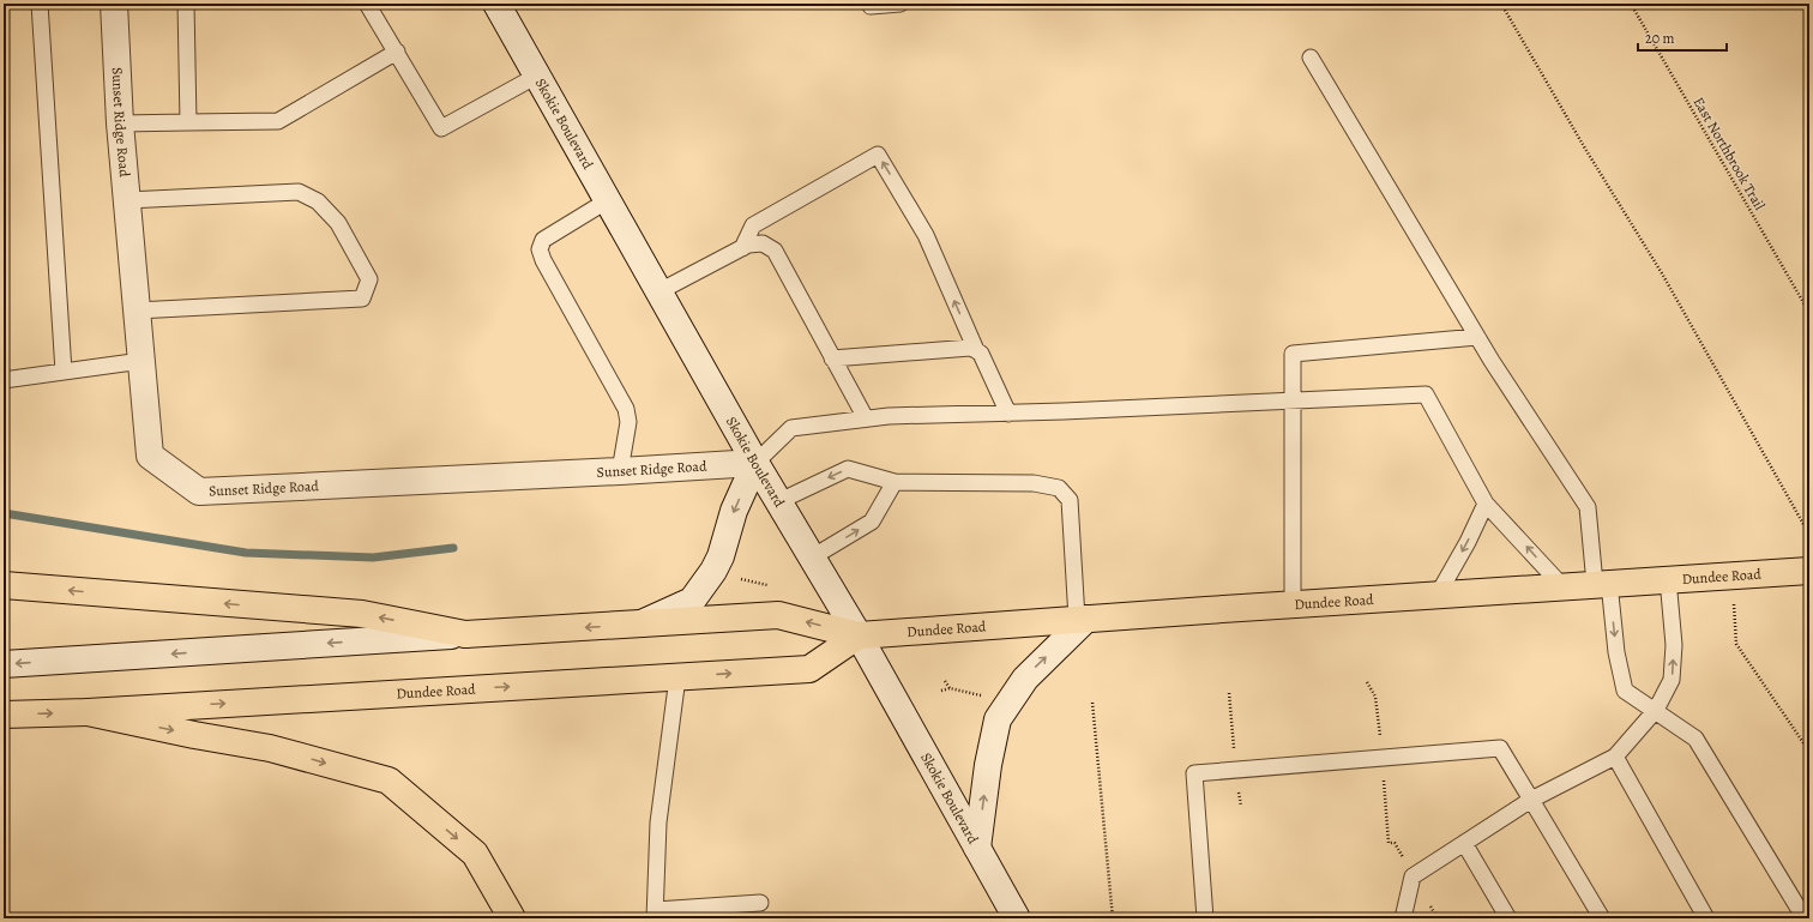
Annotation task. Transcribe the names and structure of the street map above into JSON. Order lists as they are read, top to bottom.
{
  "streets": {
    "main road": ["Sunset Ridge Road", "Skokie Boulevard", "Dundee Road"],
    "path": ["East Northbrook Trail"]
  },
  "crossings": [
    ["Sunset Ridge Road", "Skokie Boulevard"],
    ["Skokie Boulevard", "Dundee Road"]
  ],
  "scale_bar": "20 m"
}
